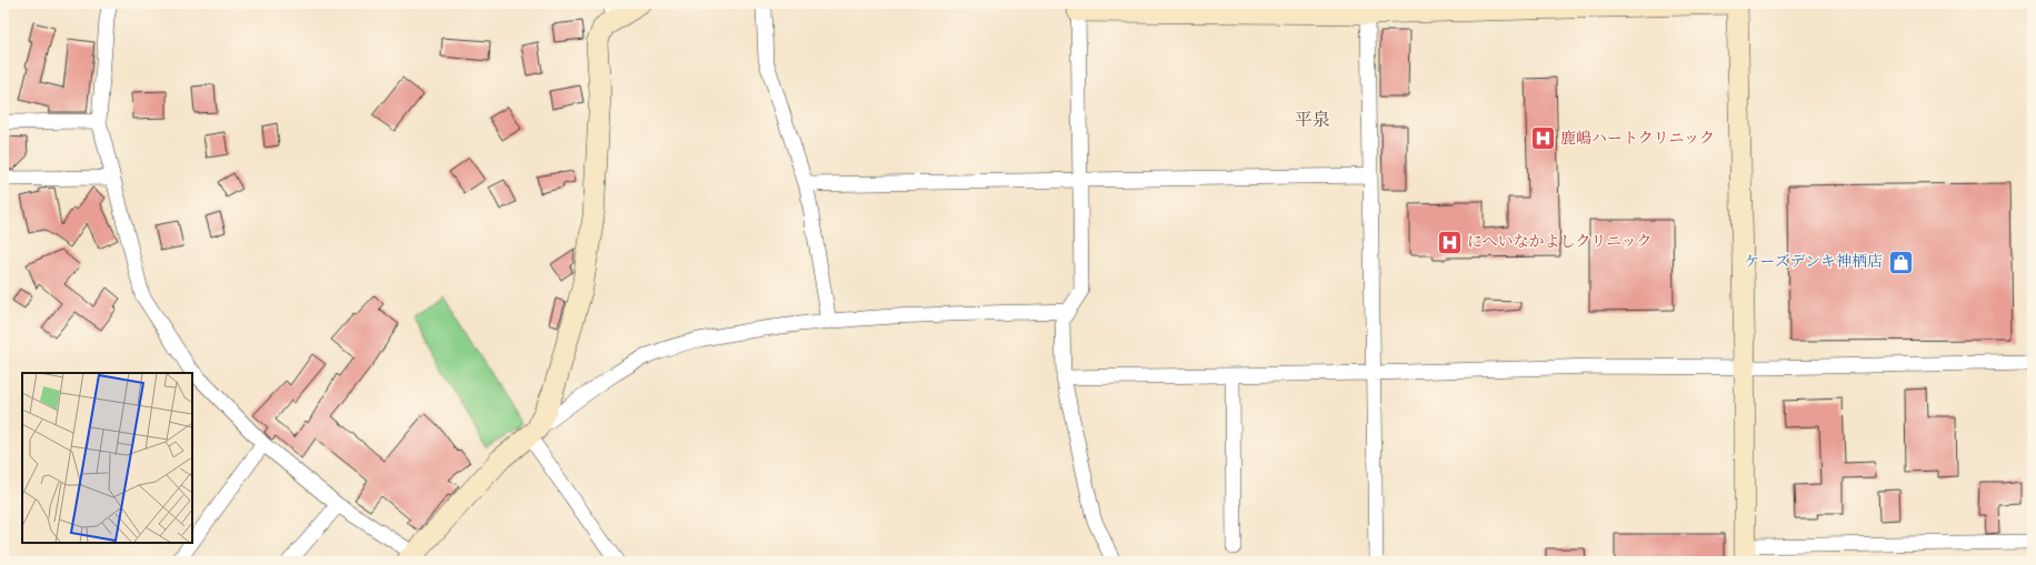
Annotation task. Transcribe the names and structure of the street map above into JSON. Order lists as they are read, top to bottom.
{
  "districts": ["平泉"],
  "places": {
    "hospital": ["鹿嶋ハートクリニック", "にへいなかよしクリニック"],
    "shop": ["ケーズデンキ神栖店"]
  }
}
